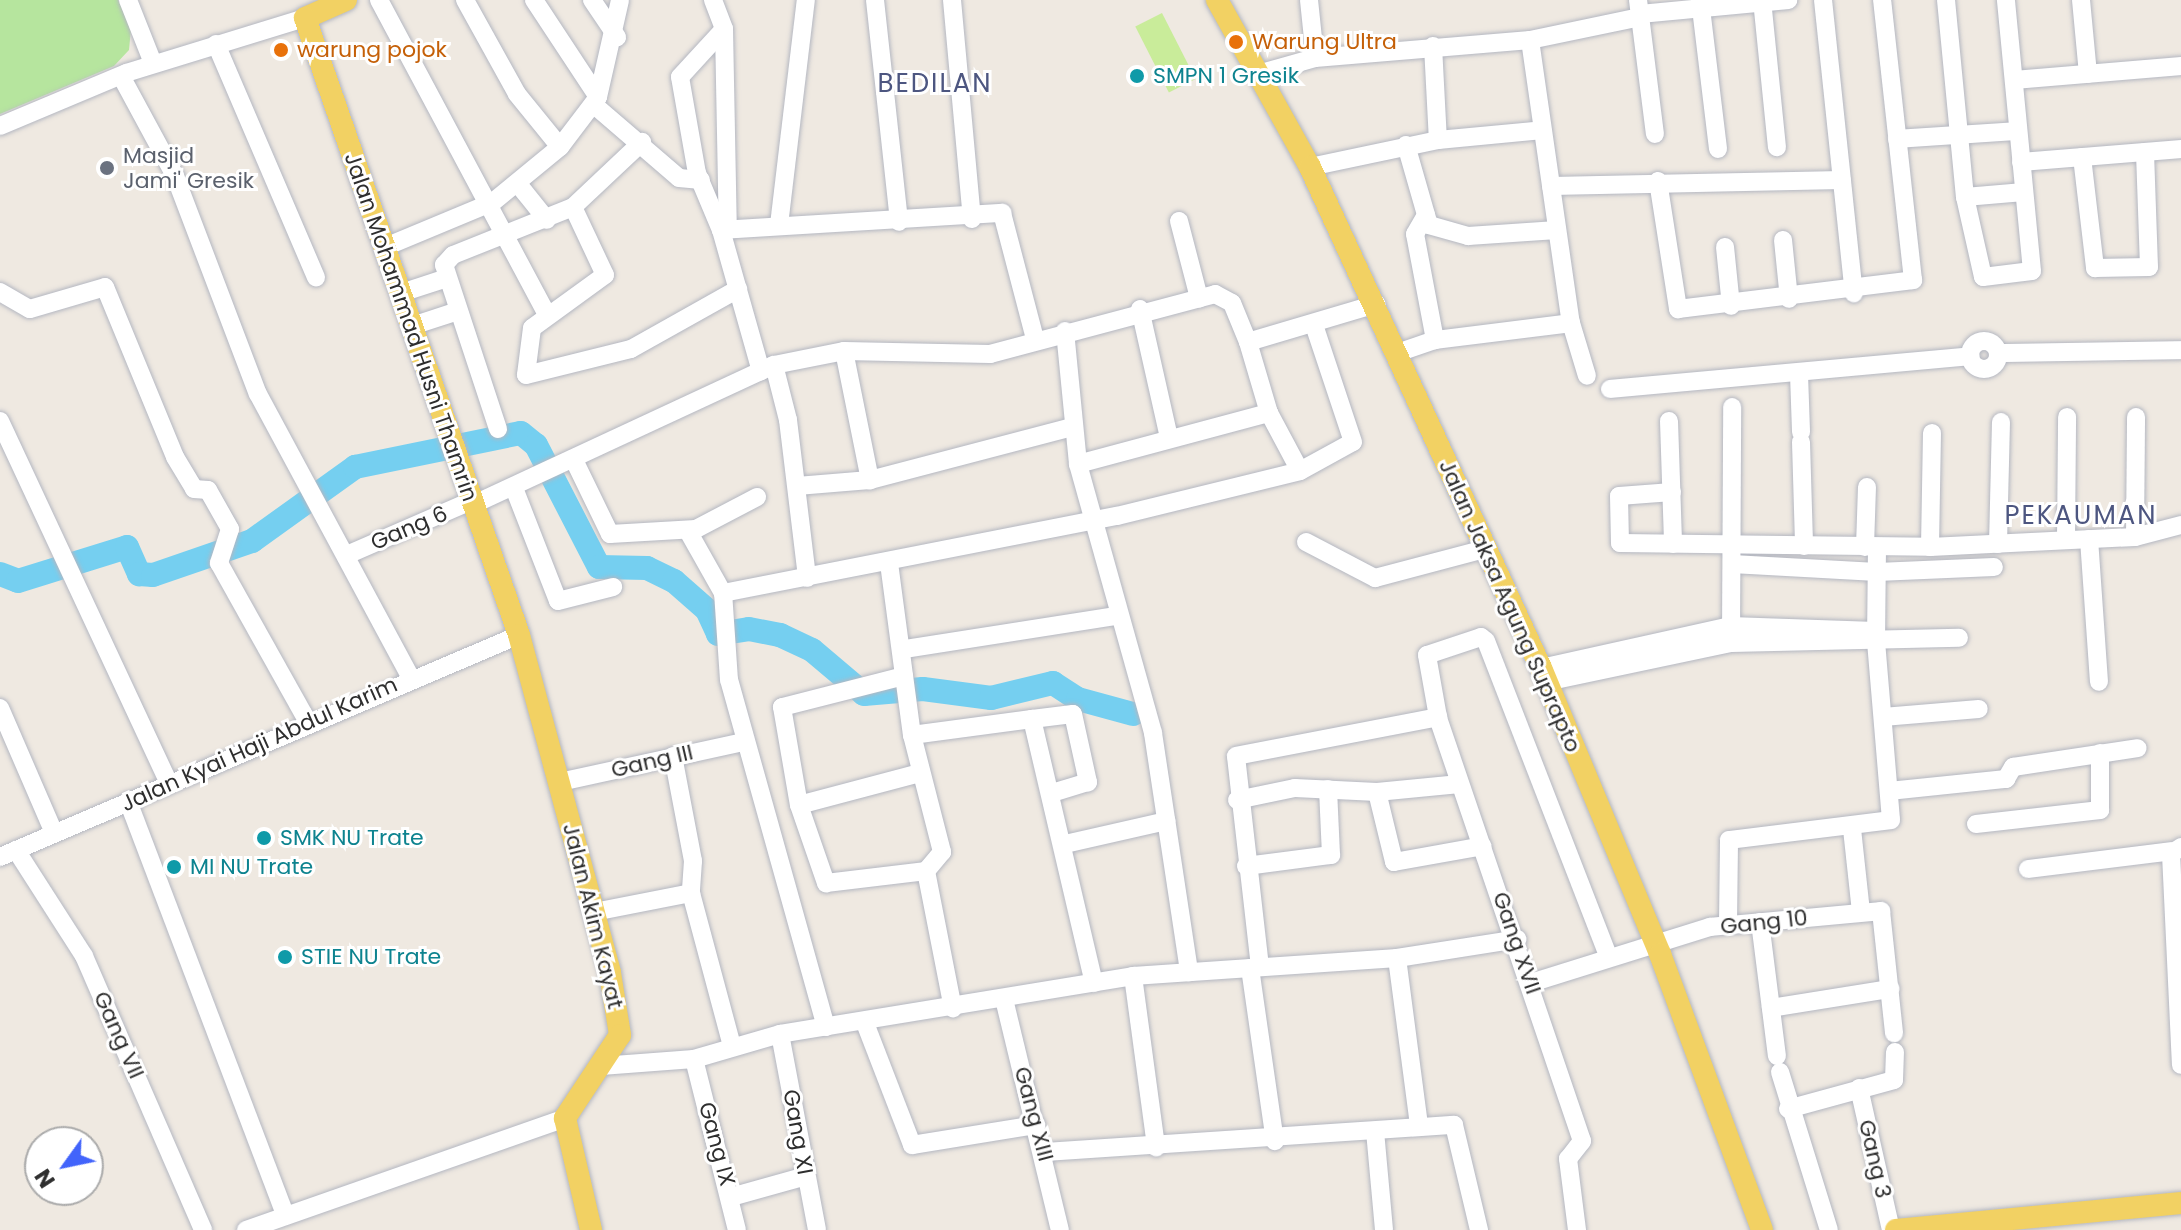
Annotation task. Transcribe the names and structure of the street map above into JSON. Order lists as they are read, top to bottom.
{
  "streets": {
    "main road": ["Jalan Mohammad Husni Thamrin", "Jalan Jaksa Agung Suprapto", "Jalan Akim Kayat"],
    "street": [
      "Gang 6",
      "Jalan Kyai Haji Abdul Karim",
      "Gang III",
      "Gang 10",
      "Gang XVII",
      "Gang VII",
      "Gang XIII",
      "Gang XI",
      "Gang IX",
      "Gang 3"
    ]
  },
  "crossings": [
    ["Jalan Mohammad Husni Thamrin", "Gang 6"],
    ["Jalan Mohammad Husni Thamrin", "Jalan Kyai Haji Abdul Karim"],
    ["Jalan Mohammad Husni Thamrin", "Jalan Akim Kayat"],
    ["Jalan Jaksa Agung Suprapto", "Gang 10"],
    ["Jalan Kyai Haji Abdul Karim", "Jalan Akim Kayat"],
    ["Jalan Kyai Haji Abdul Karim", "Gang VII"],
    ["Gang III", "Jalan Akim Kayat"],
    ["Gang 10", "Gang XVII"]
  ],
  "districts": ["BEDILAN", "PEKAUMAN"],
  "places": [
    "Warung Ultra",
    "warung pojok",
    "SMPN 1 Gresik",
    "Masjid Jami' Gresik",
    "SMK NU Trate",
    "MI NU Trate",
    "STIE NU Trate"
  ],
  "north": "bottom left"
}
